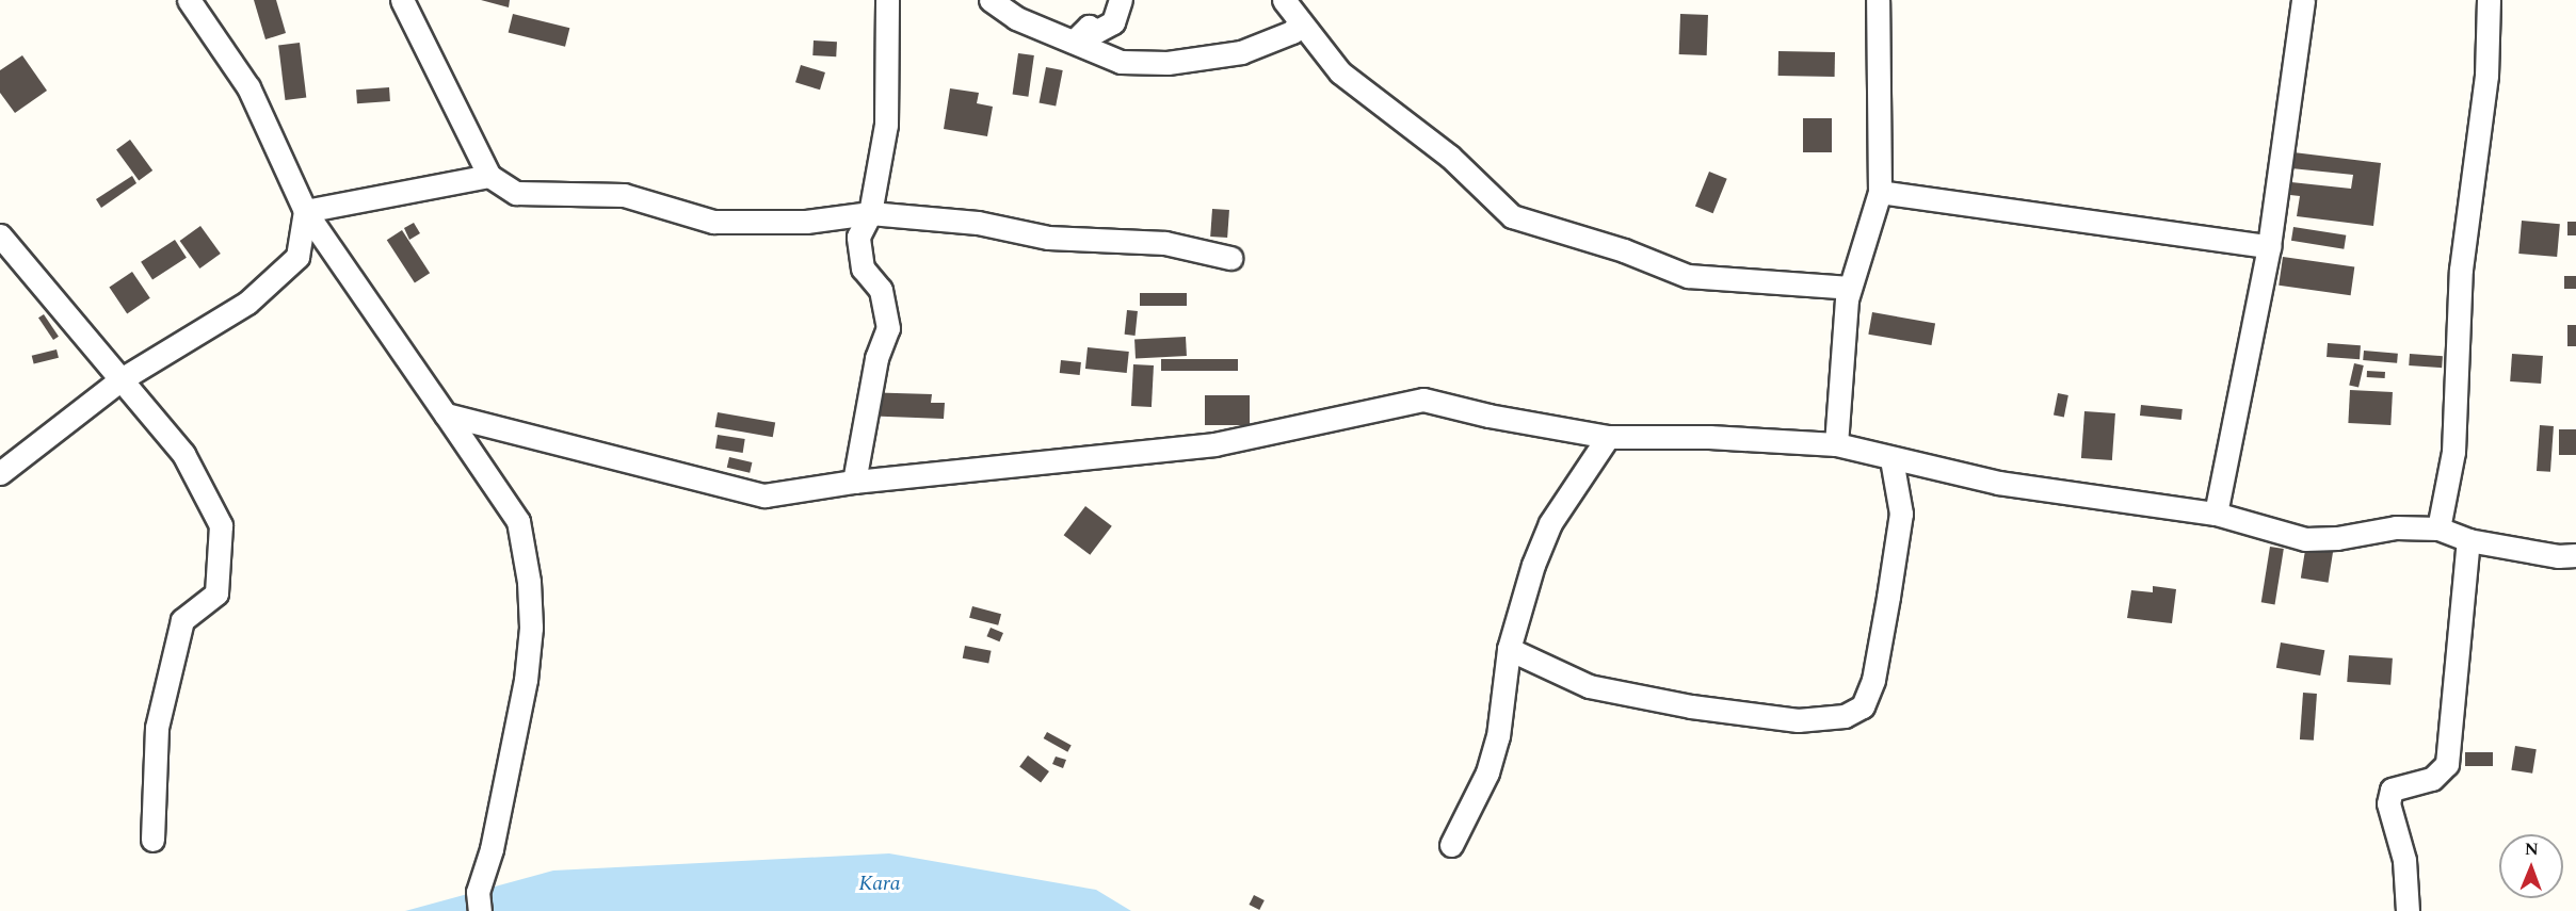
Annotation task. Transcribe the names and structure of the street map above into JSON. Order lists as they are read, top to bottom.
{
  "water": ["Kara"],
  "north": "top"
}
